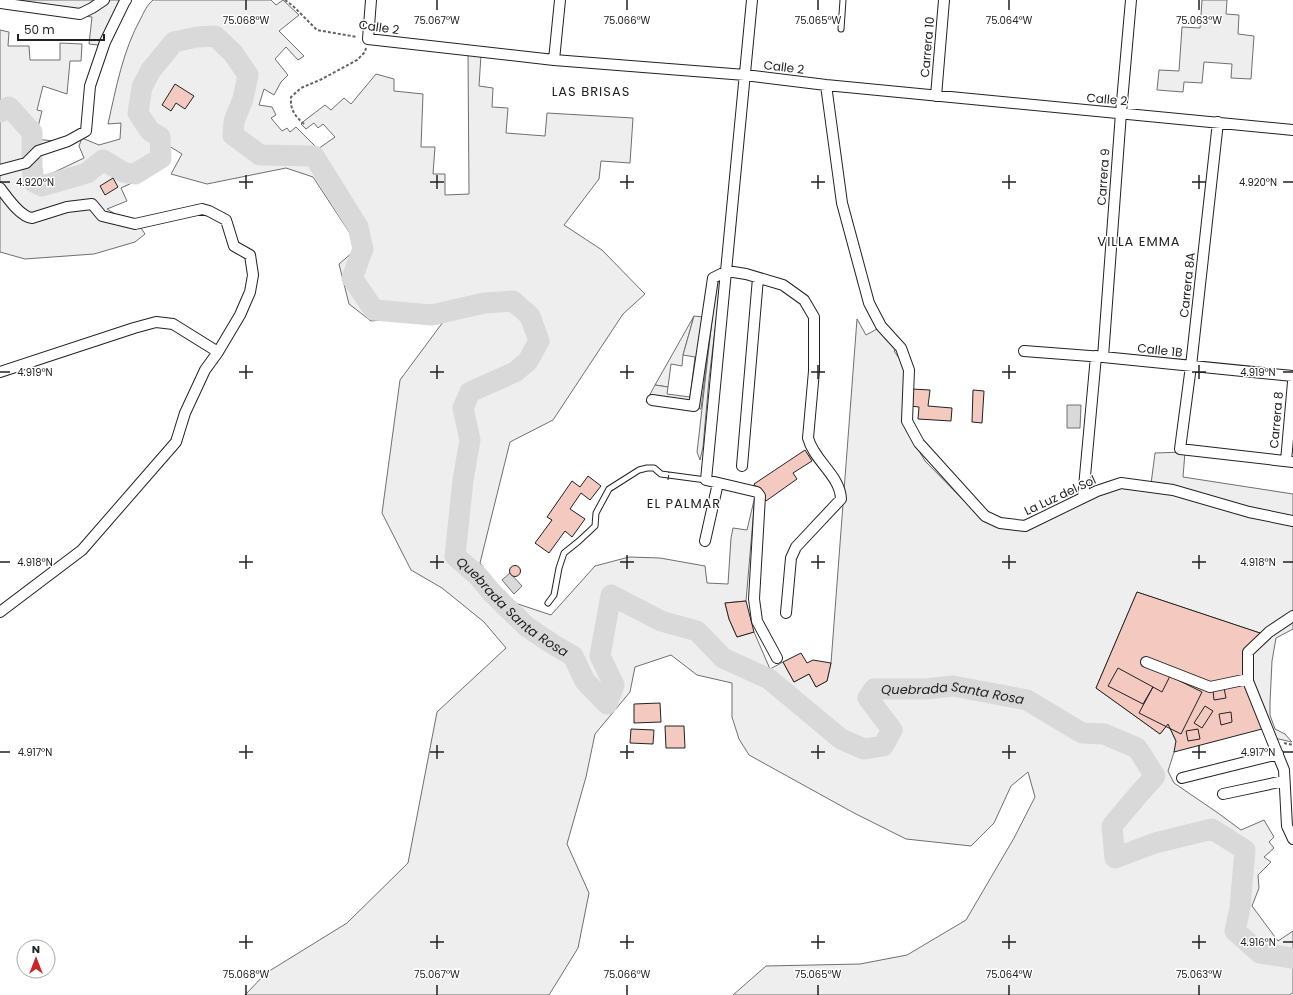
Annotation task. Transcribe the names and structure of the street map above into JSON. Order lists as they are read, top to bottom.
{
  "streets": {
    "street": [
      "Calle 2",
      "Carrera 10",
      "Carrera 9",
      "Carrera 8A",
      "Calle 1B",
      "Carrera 8",
      "La Luz del Sol"
    ]
  },
  "crossings": [
    ["Calle 2", "Carrera 10"],
    ["Calle 2", "Carrera 9"],
    ["Calle 2", "Carrera 8A"],
    ["Calle 2", "La Luz del Sol"],
    ["Carrera 9", "Calle 1B"],
    ["Carrera 9", "La Luz del Sol"],
    ["Carrera 8A", "Calle 1B"],
    ["Carrera 8A", "Carrera 8"]
  ],
  "districts": ["LAS BRISAS", "VILLA EMMA", "EL PALMAR"],
  "water": ["Quebrada Santa Rosa"],
  "scale_bar": "50 m",
  "north": "top",
  "coordinates": [
    "75.068°W",
    "75.067°W",
    "75.066°W",
    "75.065°W",
    "75.064°W",
    "75.063°W",
    "4.920°N",
    "4.919°N",
    "4.918°N",
    "4.917°N",
    "4.916°N"
  ]
}
